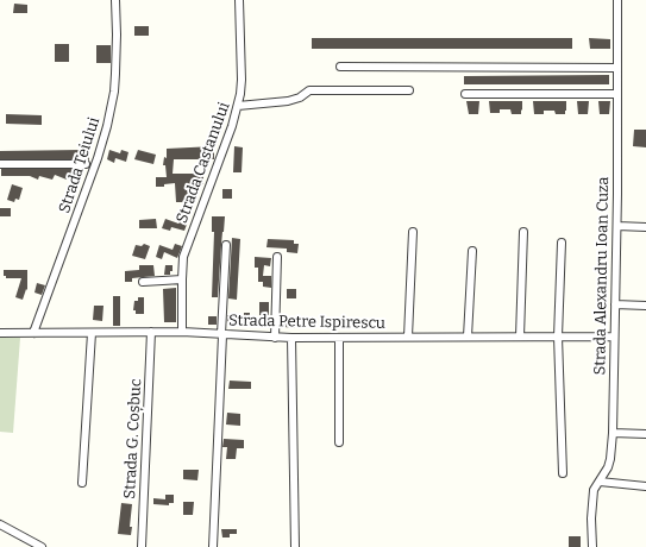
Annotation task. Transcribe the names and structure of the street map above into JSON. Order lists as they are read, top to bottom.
{
  "streets": {
    "street": [
      "Strada Castanului",
      "Strada Teiului",
      "Strada Alexandru Ioan Cuza",
      "Strada Petre Ispirescu",
      "Strada G. Coșbuc"
    ]
  },
  "crossings": [
    ["Strada Castanului", "Strada Petre Ispirescu"],
    ["Strada Teiului", "Strada Petre Ispirescu"],
    ["Strada Alexandru Ioan Cuza", "Strada Petre Ispirescu"],
    ["Strada Petre Ispirescu", "Strada G. Coșbuc"]
  ]
}
